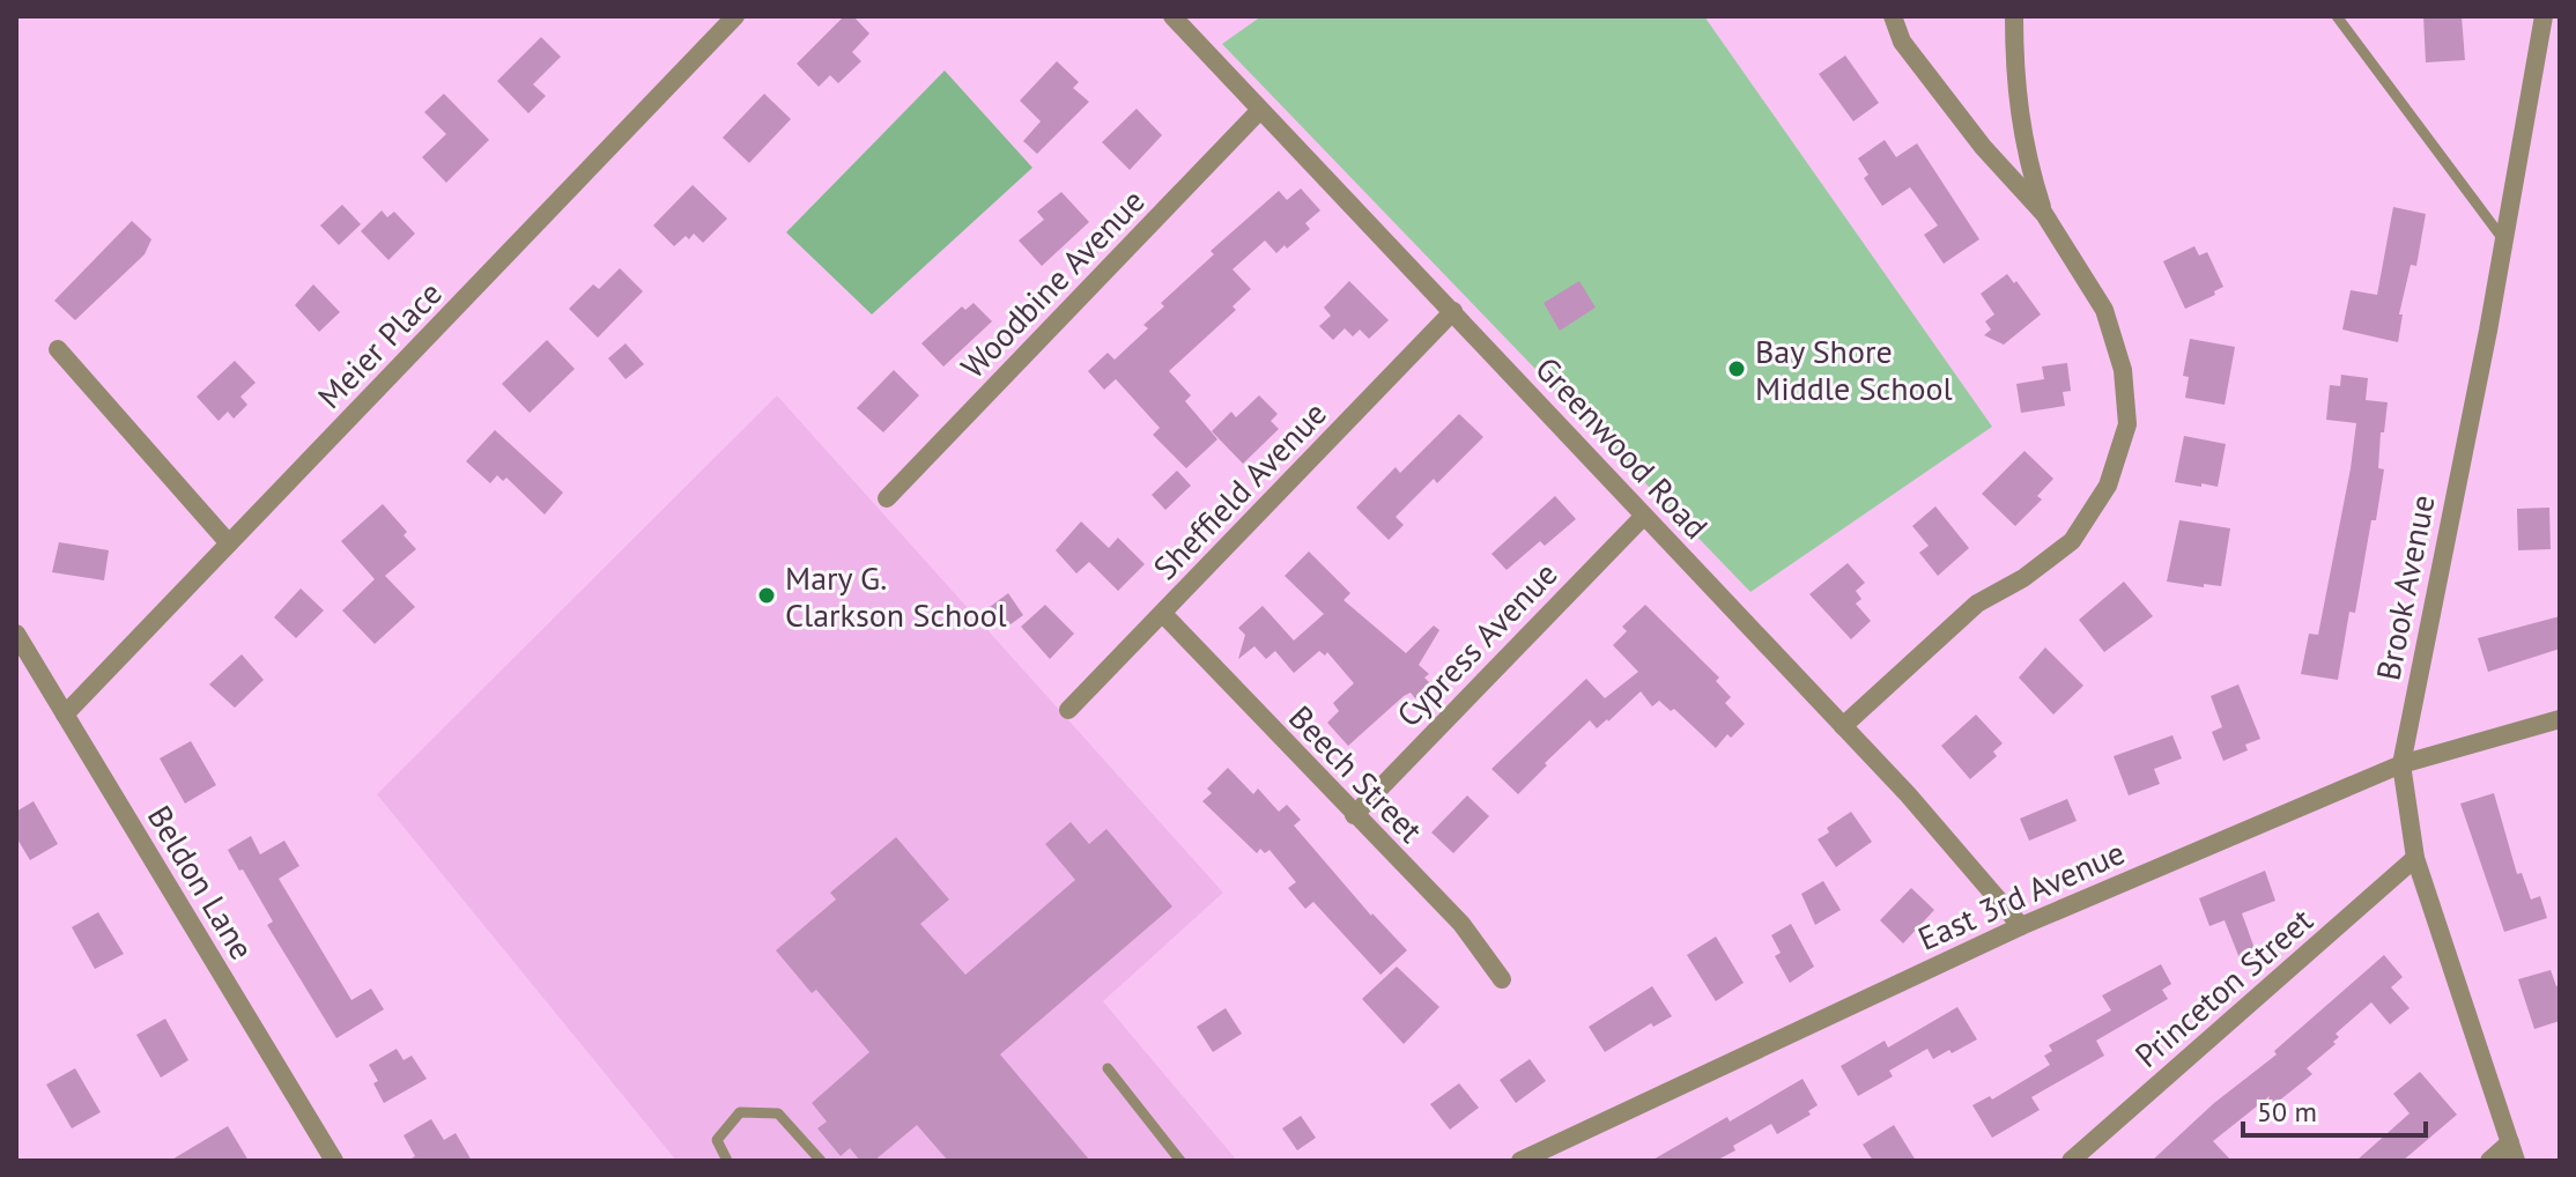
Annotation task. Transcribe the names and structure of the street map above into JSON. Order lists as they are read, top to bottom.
{
  "streets": {
    "street": [
      "Woodbine Avenue",
      "Meier Place",
      "Greenwood Road",
      "Sheffield Avenue",
      "Brook Avenue",
      "Cypress Avenue",
      "Beech Street",
      "Beldon Lane",
      "East 3rd Avenue",
      "Princeton Street"
    ]
  },
  "crossings": [
    ["Woodbine Avenue", "Greenwood Road"],
    ["Meier Place", "Beldon Lane"],
    ["Greenwood Road", "Sheffield Avenue"],
    ["Greenwood Road", "Cypress Avenue"],
    ["Greenwood Road", "East 3rd Avenue"],
    ["Sheffield Avenue", "Beech Street"],
    ["Brook Avenue", "East 3rd Avenue"],
    ["Brook Avenue", "Princeton Street"],
    ["Cypress Avenue", "Beech Street"]
  ],
  "places": ["Bay Shore Middle School", "Mary G. Clarkson School"],
  "scale_bar": "50 m"
}
